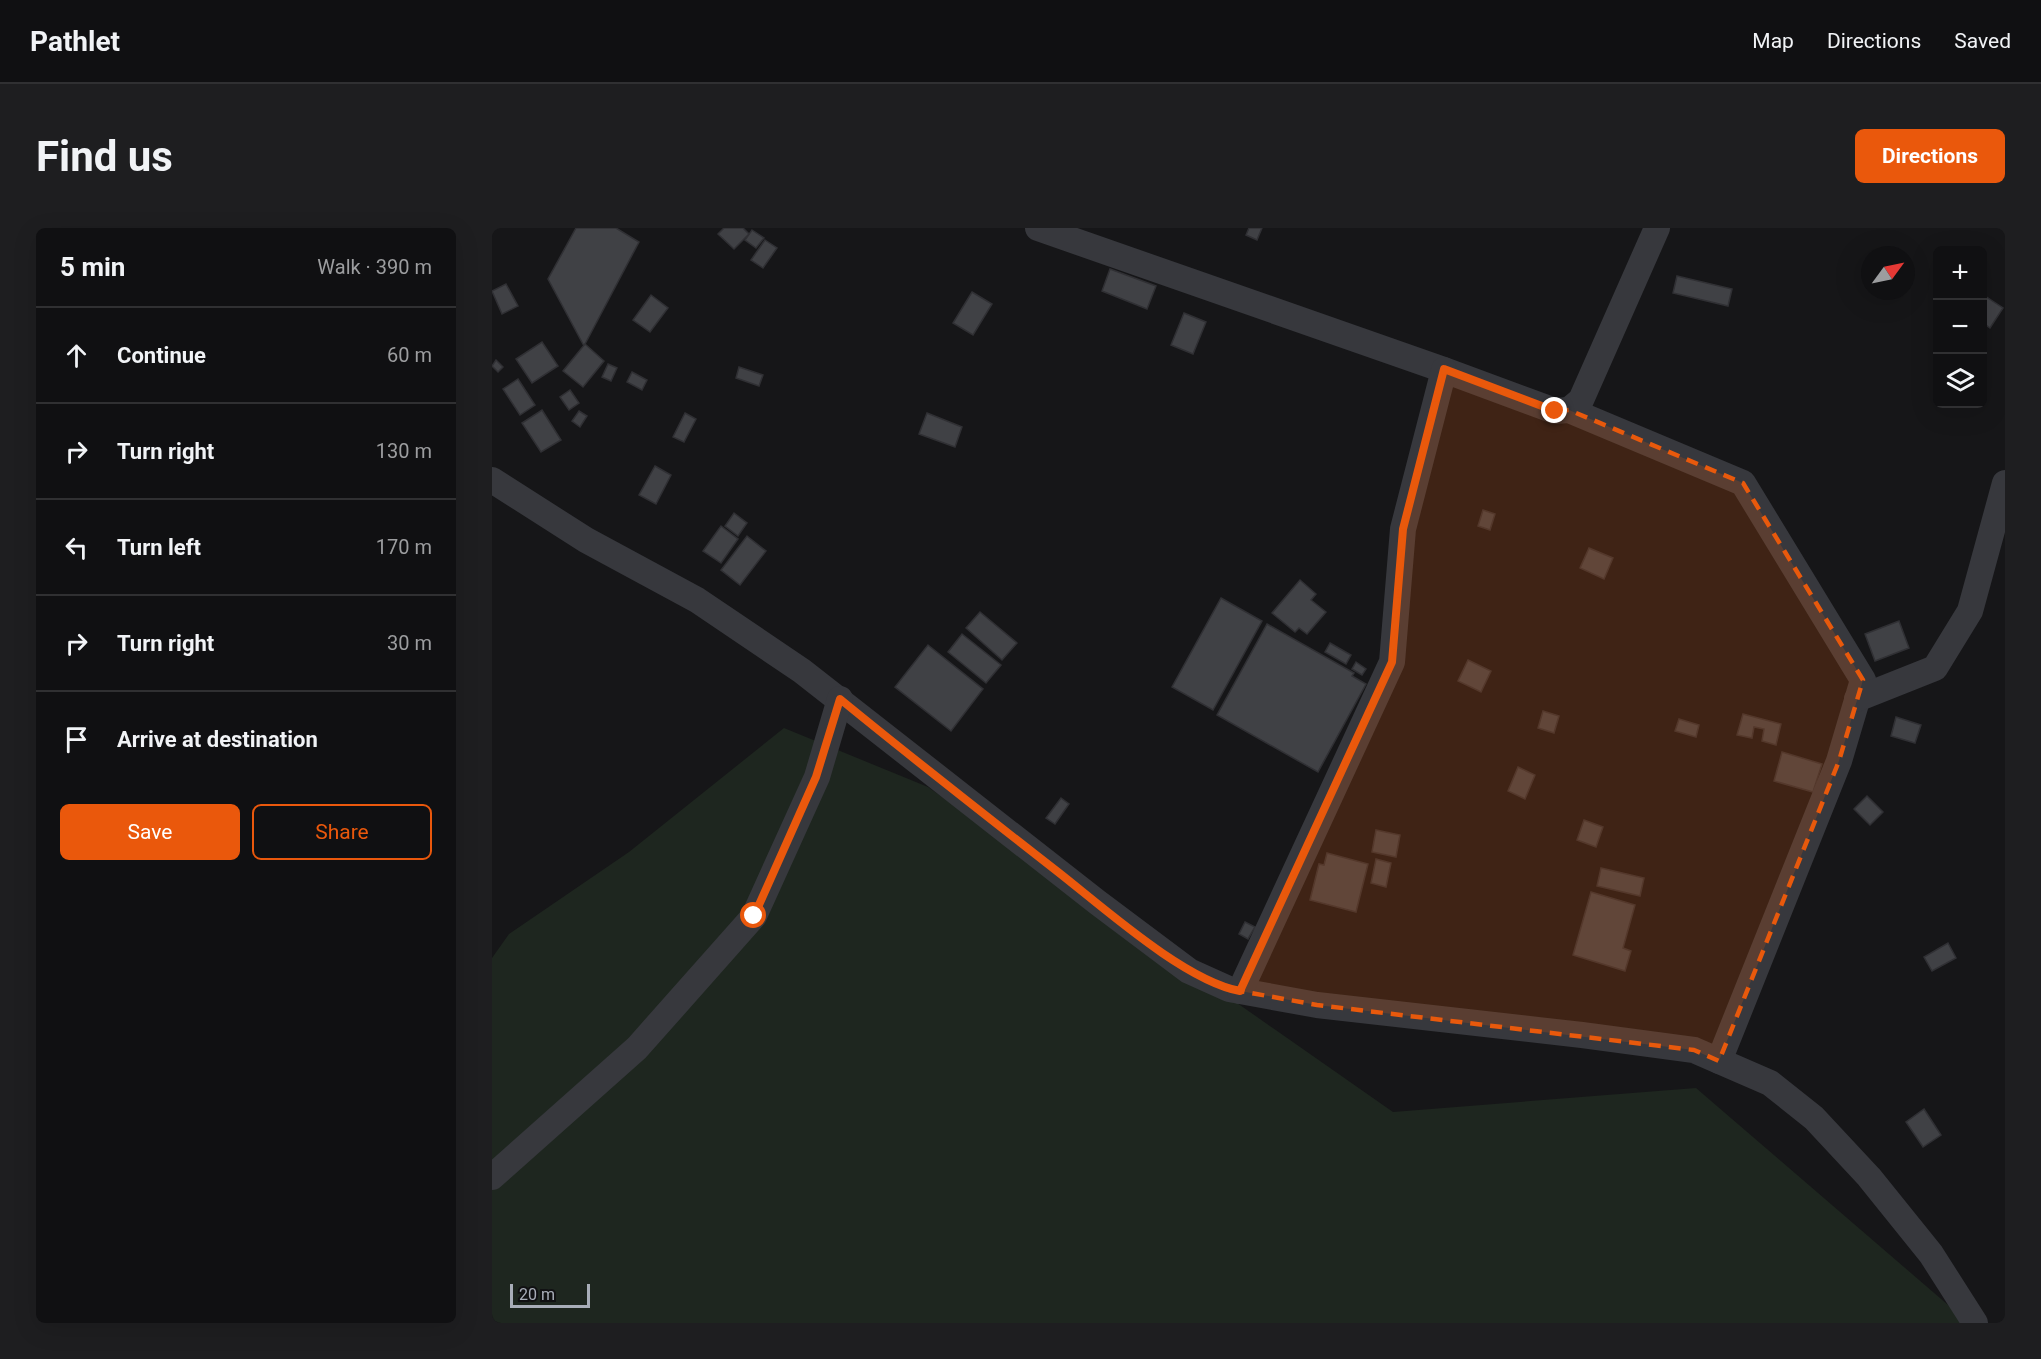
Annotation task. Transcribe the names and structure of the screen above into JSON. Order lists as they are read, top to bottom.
{
  "scale_bar": "20 m",
  "north": "top right",
  "page": {
    "header": "Pathlet",
    "nav": ["Map", "Directions", "Saved"],
    "buttons": [
      "Directions",
      ["Save", "Share"]
    ],
    "title": "Find us",
    "heading": ["5 min", "Walk · 390 m"],
    "map_buttons": ["+", "−"],
    "list": [
      ["Continue", "60 m"],
      ["Turn right", "130 m"],
      ["Turn left", "170 m"],
      ["Turn right", "30 m"],
      "Arrive at destination"
    ],
    "scale": "20 m"
  }
}
